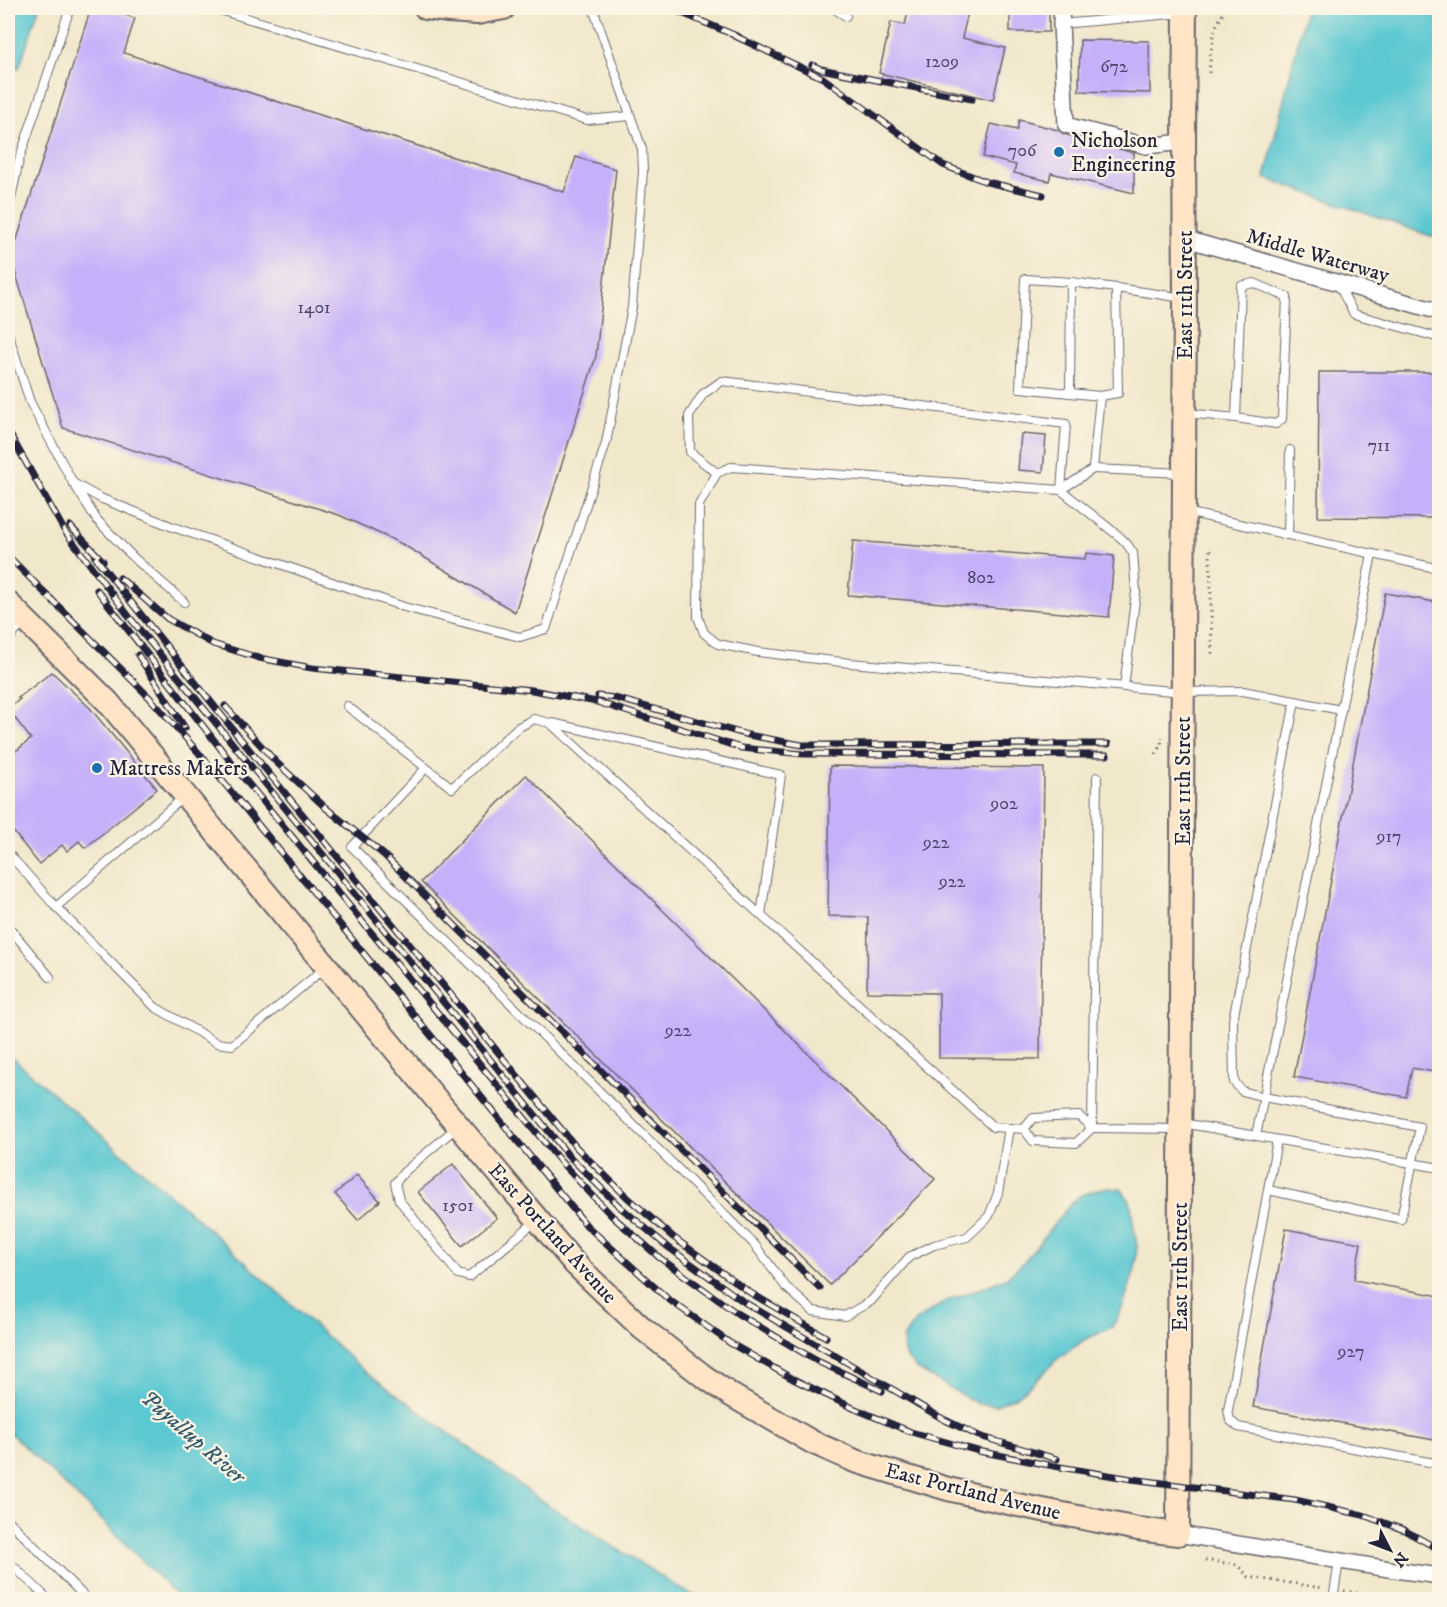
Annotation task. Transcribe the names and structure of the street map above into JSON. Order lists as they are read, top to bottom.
{
  "streets": {
    "street": ["Middle Waterway", "East 11th Street", "East Portland Avenue"]
  },
  "crossings": [
    ["Middle Waterway", "East 11th Street"],
    ["East 11th Street", "East Portland Avenue"]
  ],
  "water": ["Puyallup River"],
  "places": ["Nicholson Engineering", "Mattress Makers"],
  "house_numbers": [
    "1209",
    "672",
    "706",
    "1401",
    "711",
    "802",
    "902",
    "917",
    "922",
    "922",
    "922",
    "1501",
    "927"
  ],
  "north": "bottom right"
}
